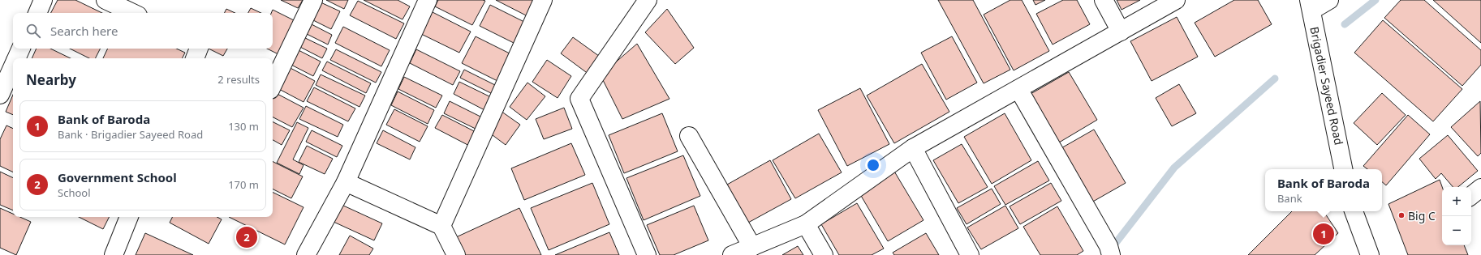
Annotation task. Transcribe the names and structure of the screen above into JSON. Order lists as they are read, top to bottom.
{
  "streets": {
    "street": ["Brigadier Sayeed Road"]
  },
  "places": ["Big C"],
  "page": {
    "search": "Search here",
    "heading": ["Nearby", "2 results"],
    "list": [
      {
        "mark": "1",
        "name": "Bank of Baroda",
        "note": "Bank · Brigadier Sayeed Road",
        "value": "130 m"
      },
      {
        "mark": "2",
        "name": "Government School",
        "note": "School",
        "value": "170 m"
      }
    ],
    "popup": ["Bank of Baroda", "Bank"],
    "map_buttons": ["+", "−"],
    "pins": ["1", "2"]
  }
}
